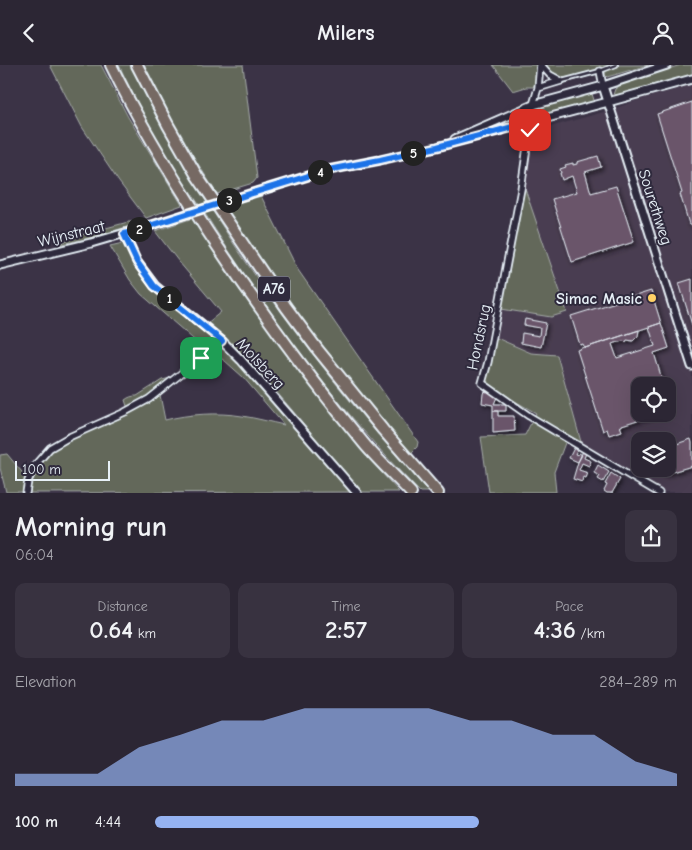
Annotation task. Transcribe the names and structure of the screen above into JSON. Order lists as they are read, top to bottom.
{
  "streets": {
    "highway": ["A76"],
    "street": [
      "Sourethweg",
      "Wijnstraat",
      "Hondsrug",
      "Molsberg"
    ]
  },
  "crossings": [
    ["Wijnstraat", "Molsberg"]
  ],
  "places": ["Simac Masic"],
  "scale_bar": "100 m",
  "page": {
    "header": "Milers",
    "pins": [
      "5",
      "4",
      "3",
      "2",
      "1"
    ],
    "scale": "100 m",
    "heading": ["Morning run", "06:04"],
    "stats": [
      ["Distance", "0.64 km"],
      ["Time", "2:57"],
      ["Pace", "4:36 /km"]
    ],
    "chart": ["Elevation", "284–289 m"],
    "list": [
      {
        "name": "100 m",
        "note": "4:44"
      }
    ]
  }
}
